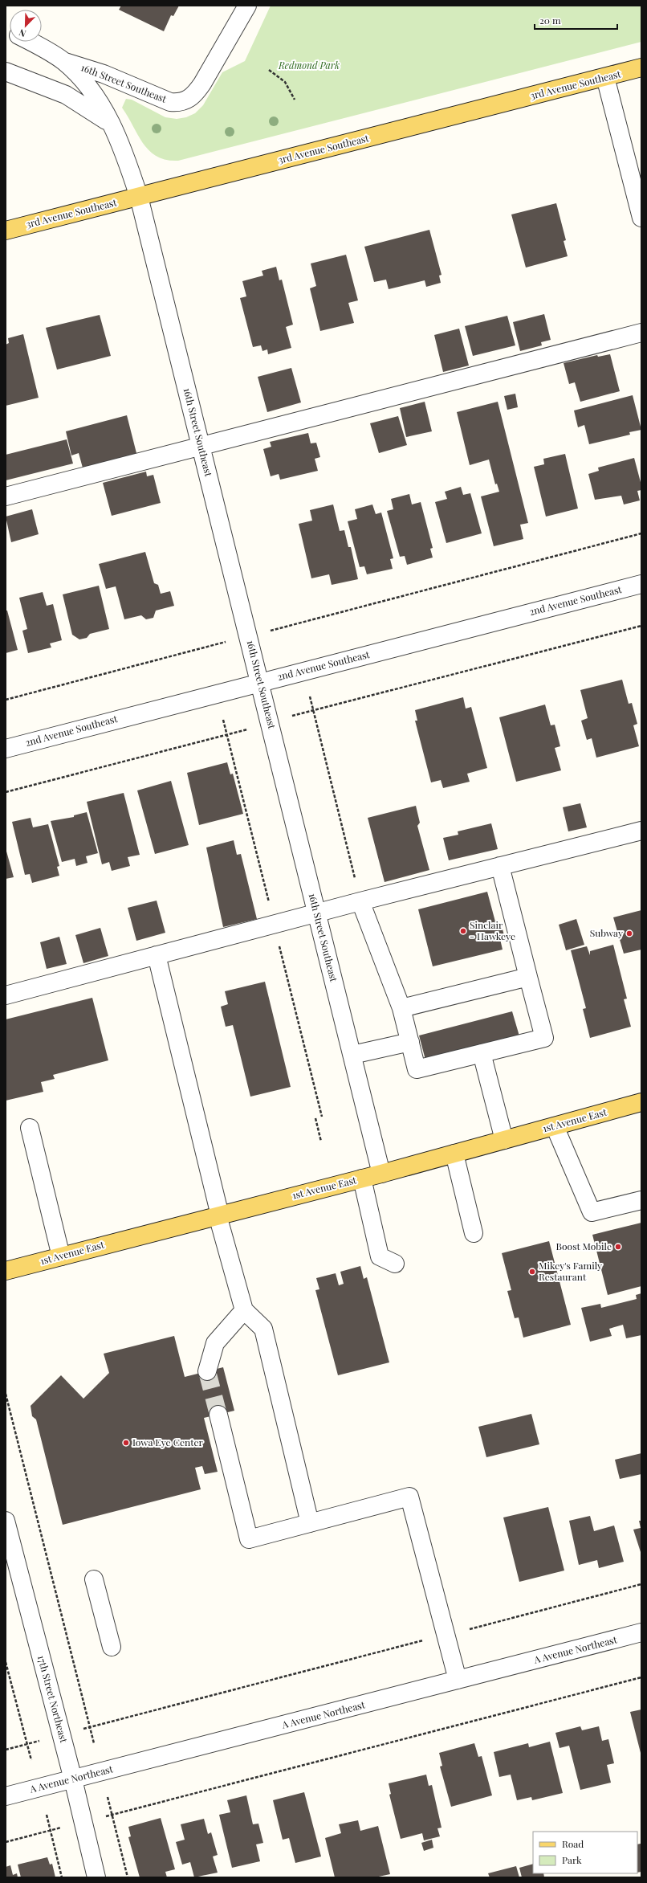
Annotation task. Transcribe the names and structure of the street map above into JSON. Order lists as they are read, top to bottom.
{
  "streets": {
    "main road": ["3rd Avenue Southeast", "1st Avenue East"],
    "street": [
      "16th Street Southeast",
      "2nd Avenue Southeast",
      "A Avenue Northeast",
      "17th Street Northeast"
    ]
  },
  "crossings": [
    ["16th Street Southeast", "3rd Avenue Southeast"],
    ["16th Street Southeast", "2nd Avenue Southeast"],
    ["16th Street Southeast", "1st Avenue East"],
    ["A Avenue Northeast", "17th Street Northeast"]
  ],
  "parks": ["Redmond Park"],
  "places": [
    "Sinclair - Hawkeye",
    "Subway",
    "Boost Mobile",
    "Mikey's Family Restaurant",
    "Iowa Eye Center"
  ],
  "legend": ["Road", "Park"],
  "scale_bar": "20 m",
  "north": "bottom left"
}
